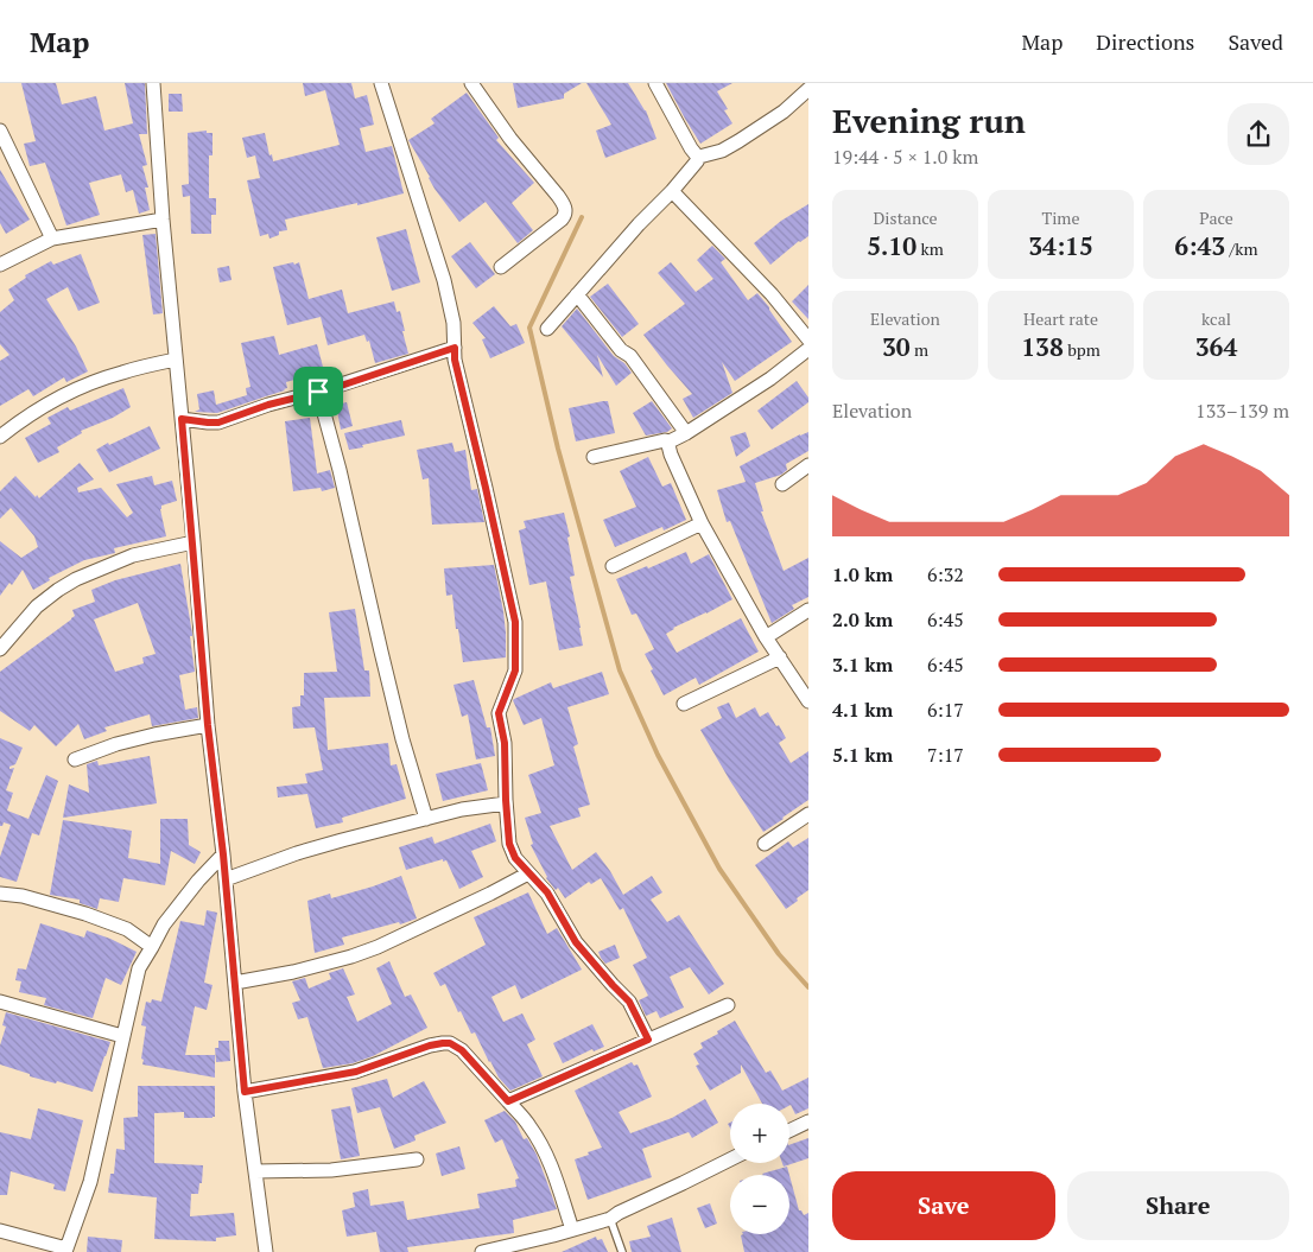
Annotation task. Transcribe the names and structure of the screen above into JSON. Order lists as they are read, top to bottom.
{
  "page": {
    "header": "Map",
    "nav": ["Map", "Directions", "Saved"],
    "heading": ["Evening run", "19:44 · 5 × 1.0 km"],
    "stats": [
      ["Distance", "5.10 km"],
      ["Time", "34:15"],
      ["Pace", "6:43 /km"],
      ["Elevation", "30 m"],
      ["Heart rate", "138 bpm"],
      ["kcal", "364"]
    ],
    "chart": ["Elevation", "133–139 m"],
    "list": [
      {
        "name": "1.0 km",
        "note": "6:32"
      },
      {
        "name": "2.0 km",
        "note": "6:45"
      },
      {
        "name": "3.1 km",
        "note": "6:45"
      },
      {
        "name": "4.1 km",
        "note": "6:17"
      },
      {
        "name": "5.1 km",
        "note": "7:17"
      }
    ],
    "map_buttons": ["+", "−"],
    "buttons": ["Save", "Share"]
  }
}
